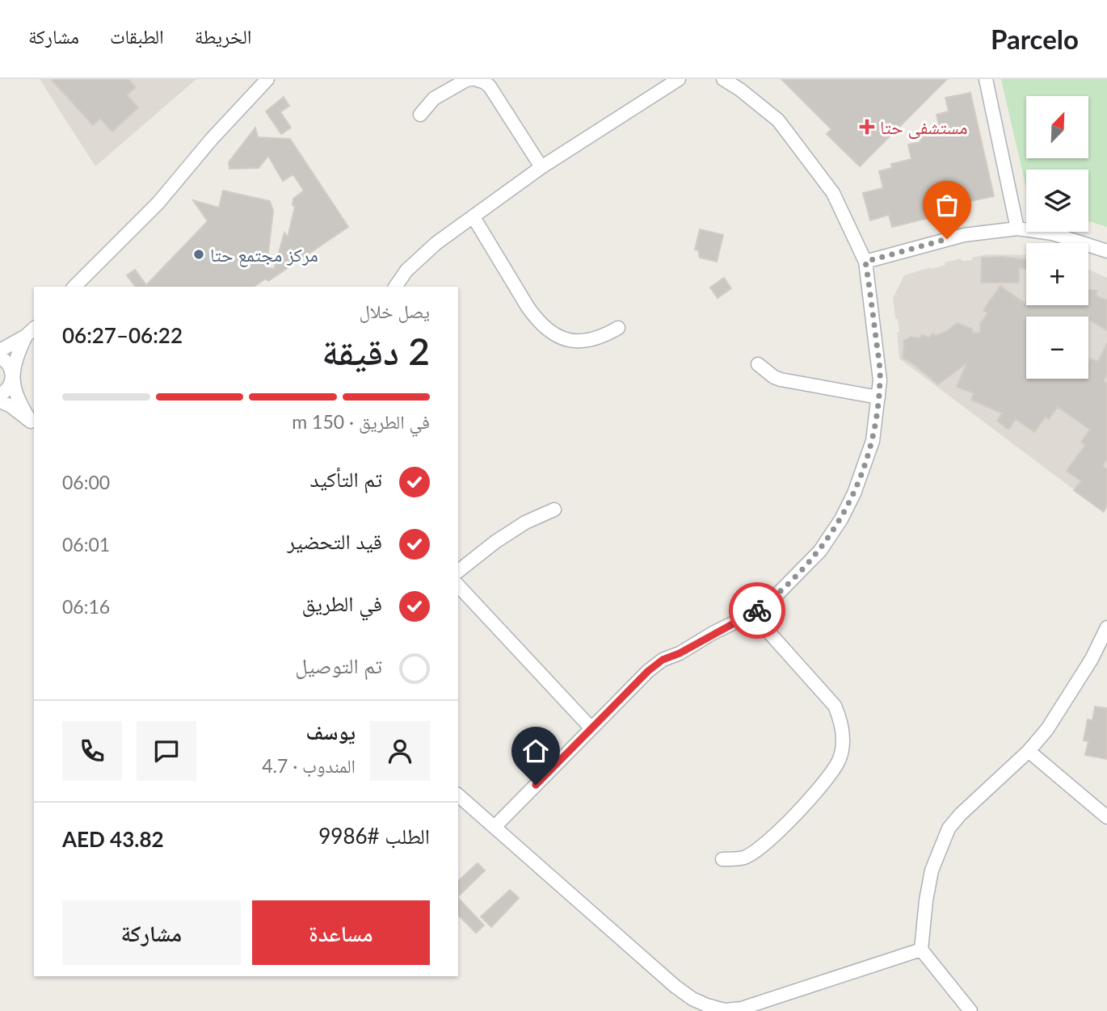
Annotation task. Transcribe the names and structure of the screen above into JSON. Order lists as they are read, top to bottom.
{
  "places": {
    "health": ["مستشفى حتا"],
    "other": ["مركز مجتمع حتا"]
  },
  "north": "top right",
  "page": {
    "header": "Parcelo",
    "nav": ["الخريطة", "الطبقات", "مشاركة"],
    "map_buttons": ["+", "−"],
    "heading": ["2 دقيقة", "يصل خلال", "06:22–06:27"],
    "panel": [
      "يوسف",
      "المندوب · 4.7",
      "الطلب #9986",
      "AED 43.82"
    ],
    "bar": "في الطريق · 150 m",
    "list": [
      ["تم التأكيد", "06:00"],
      ["قيد التحضير", "06:01"],
      ["في الطريق", "06:16"],
      "تم التوصيل"
    ],
    "buttons": ["مساعدة", "مشاركة"]
  }
}
